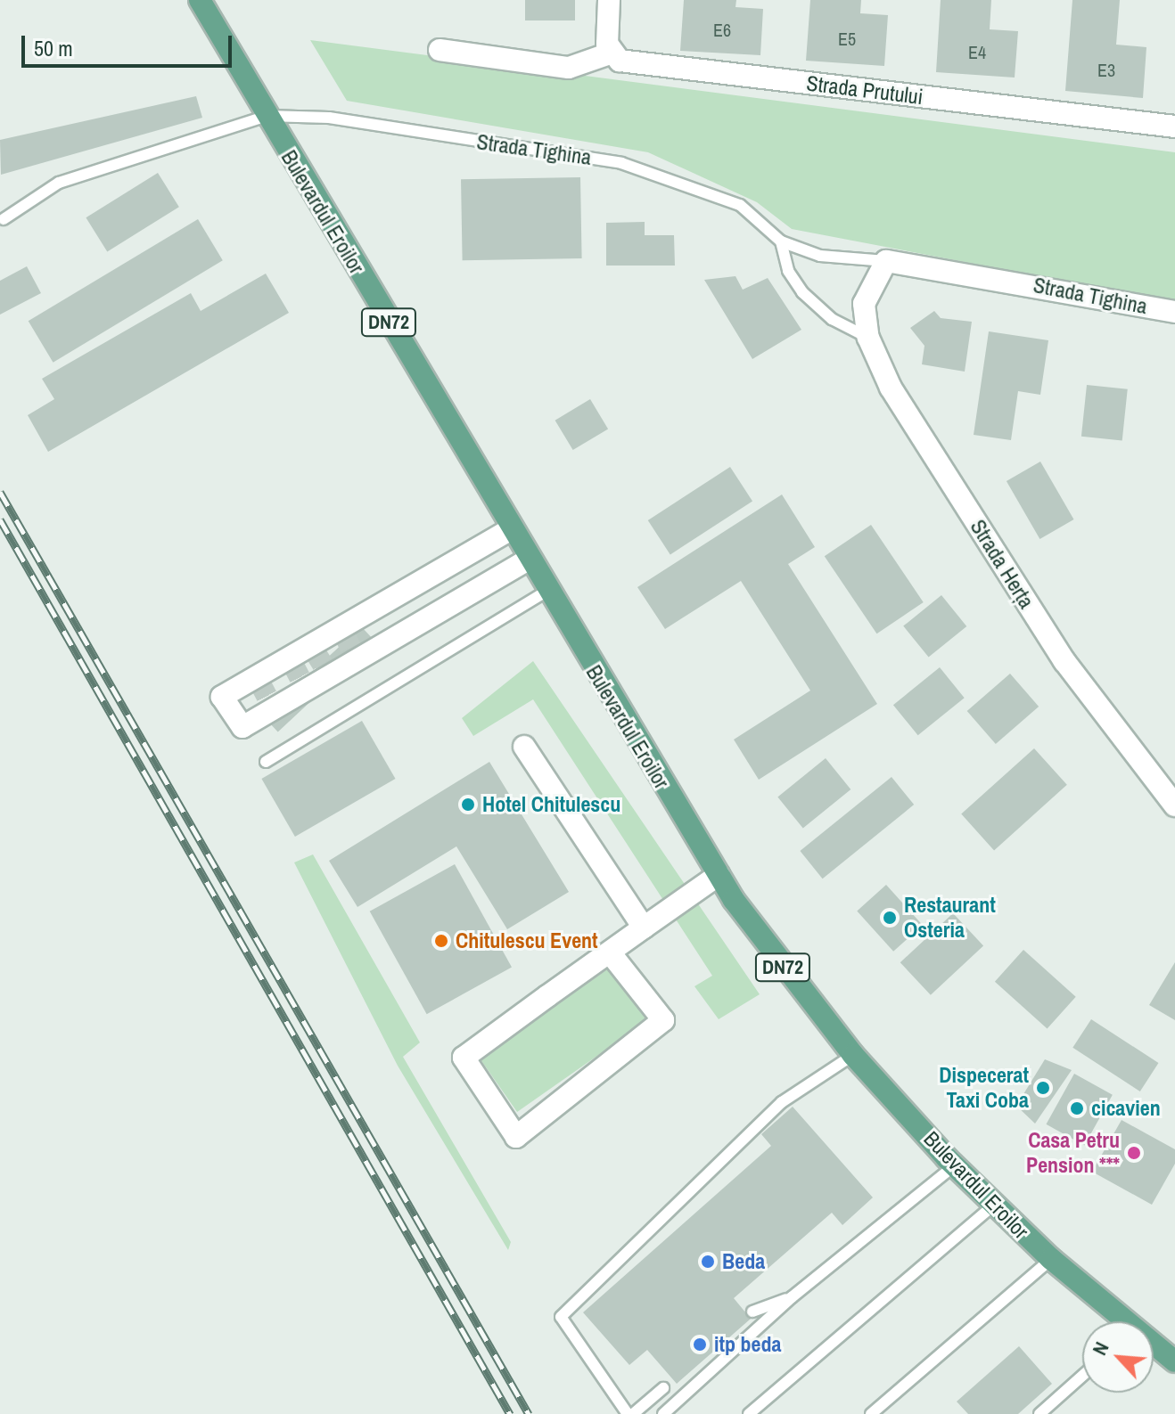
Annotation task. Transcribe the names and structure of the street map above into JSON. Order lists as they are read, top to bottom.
{
  "streets": {
    "main road": ["Bulevardul Eroilor", "DN72"],
    "street": ["Strada Prutului", "Strada Tighina", "Strada Herța"]
  },
  "crossings": [
    ["Strada Tighina", "Bulevardul Eroilor"],
    ["Strada Tighina", "Strada Herța"]
  ],
  "places": [
    "Hotel Chitulescu",
    "Restaurant Osteria",
    "Chitulescu Event",
    "Dispecerat Taxi Coba",
    "cicavien",
    "Casa Petru Pension ***",
    "Beda",
    "itp beda"
  ],
  "house_numbers": [
    "E6",
    "E5",
    "E4",
    "E3"
  ],
  "scale_bar": "50 m",
  "north": "top left"
}
